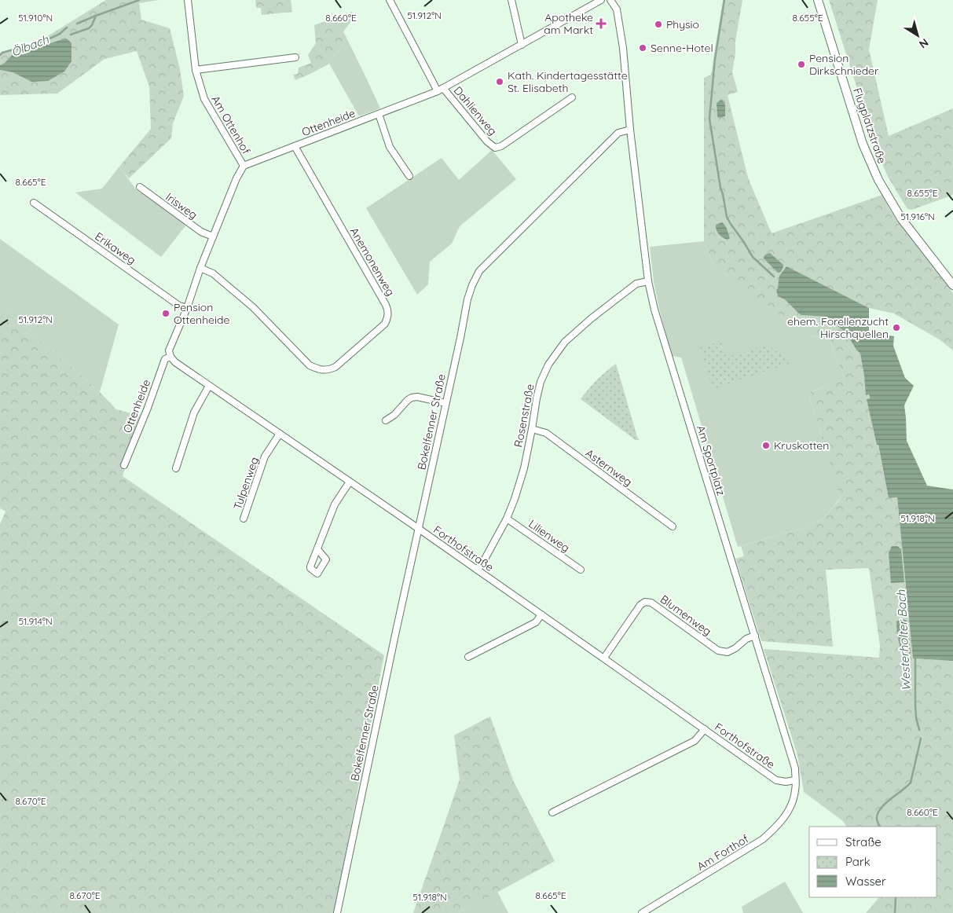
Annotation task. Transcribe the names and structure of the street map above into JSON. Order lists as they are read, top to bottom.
{
  "streets": {
    "street": [
      "Dahlienweg",
      "Ottenheide",
      "Am Ottenhof",
      "Flugplatzstraße",
      "Irisweg",
      "Erikaweg",
      "Anemonenweg",
      "Rosenstraße",
      "Bokelfenner Straße",
      "Am Sportplatz",
      "Asternweg",
      "Tulpenweg",
      "Lilienweg",
      "Forthofstraße",
      "Blumenweg",
      "Am Forthof"
    ]
  },
  "crossings": [
    ["Dahlienweg", "Ottenheide"],
    ["Ottenheide", "Am Ottenhof"],
    ["Ottenheide", "Irisweg"],
    ["Ottenheide", "Erikaweg"],
    ["Ottenheide", "Anemonenweg"],
    ["Rosenstraße", "Am Sportplatz"],
    ["Rosenstraße", "Asternweg"],
    ["Rosenstraße", "Lilienweg"],
    ["Rosenstraße", "Forthofstraße"],
    ["Bokelfenner Straße", "Am Sportplatz"],
    ["Bokelfenner Straße", "Forthofstraße"],
    ["Am Sportplatz", "Forthofstraße"],
    ["Am Sportplatz", "Blumenweg"],
    ["Am Sportplatz", "Am Forthof"],
    ["Tulpenweg", "Forthofstraße"],
    ["Forthofstraße", "Blumenweg"]
  ],
  "water": ["Ölbach", "Westerholter Bach"],
  "places": {
    "health": ["Apotheke am Markt"],
    "other": [
      "Physio",
      "Senne-Hotel",
      "Pension Dirkschnieder",
      "Kath. Kindertagesstätte St. Elisabeth",
      "Pension Ottenheide",
      "ehem. Forellenzucht Hirschquellen",
      "Kruskotten"
    ]
  },
  "legend": ["Straße", "Park", "Wasser"],
  "north": "bottom right",
  "coordinates": [
    "51.912°N",
    "8.660°E",
    "8.655°E",
    "51.910°N",
    "8.665°E",
    "51.916°N",
    "51.918°N",
    "51.914°N",
    "8.670°E"
  ]
}
